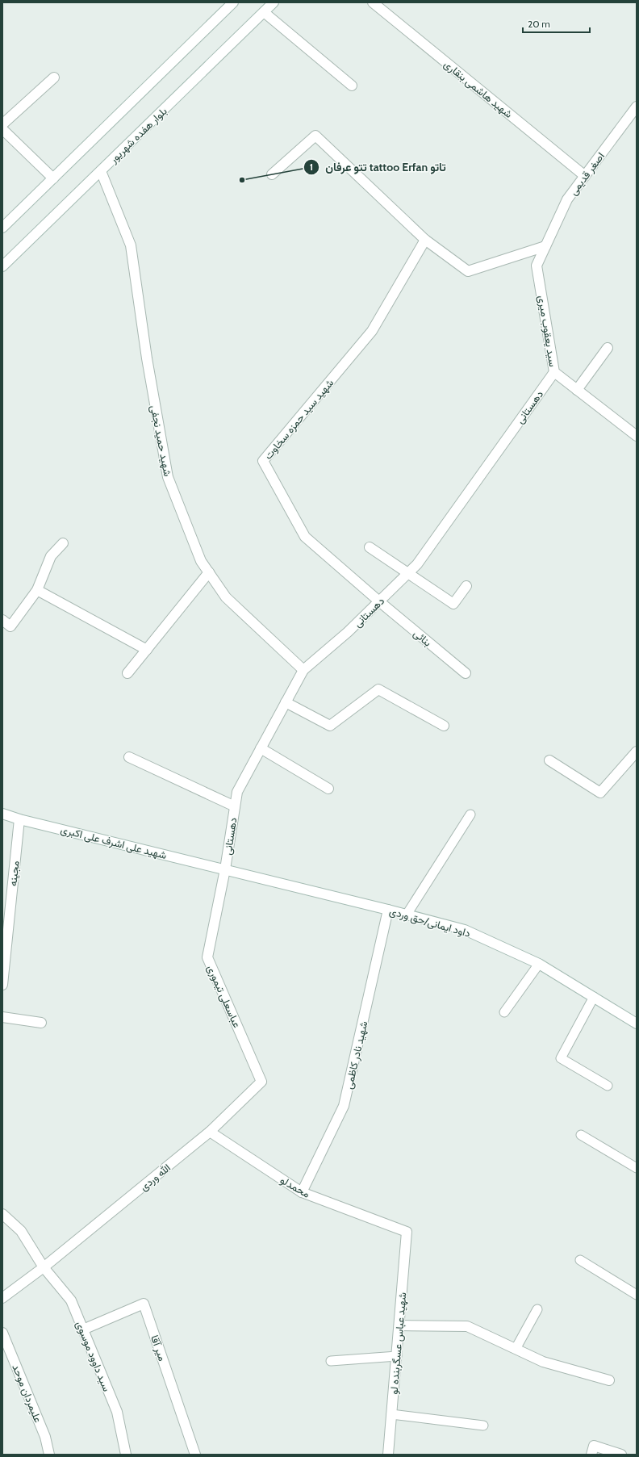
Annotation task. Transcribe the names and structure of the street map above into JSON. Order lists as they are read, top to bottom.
{
  "streets": {
    "street": [
      "شهید هاشمی بنقاری",
      "بلوار هفده شهریور",
      "اصغر قدیمی",
      "سید یعقوب میری",
      "دهستانی",
      "شهید سید حمزه سخاوت",
      "شهید حمید نجفی",
      "بنائی",
      "شهید علی اشرف علی اکبری",
      "مجینه",
      "داود ایمانی/حق وردی",
      "عباسعلی تیموری",
      "شهید نادر کاظمی",
      "الله وردی",
      "محمدلو",
      "شهید عباس عسگربنده لو",
      "میر آقا",
      "سید داوود موسوی",
      "علیمردان موحد"
    ]
  },
  "crossings": [
    ["شهید هاشمی بنقاری", "اصغر قدیمی"],
    ["بلوار هفده شهریور", "شهید حمید نجفی"],
    ["اصغر قدیمی", "سید یعقوب میری"],
    ["سید یعقوب میری", "دهستانی"],
    ["دهستانی", "شهید سید حمزه سخاوت"],
    ["دهستانی", "شهید حمید نجفی"],
    ["دهستانی", "بنائی"],
    ["دهستانی", "شهید علی اشرف علی اکبری"],
    ["دهستانی", "داود ایمانی/حق وردی"],
    ["دهستانی", "عباسعلی تیموری"],
    ["شهید سید حمزه سخاوت", "بنائی"],
    ["شهید علی اشرف علی اکبری", "مجینه"],
    ["شهید علی اشرف علی اکبری", "داود ایمانی/حق وردی"],
    ["شهید علی اشرف علی اکبری", "عباسعلی تیموری"],
    ["داود ایمانی/حق وردی", "عباسعلی تیموری"],
    ["داود ایمانی/حق وردی", "شهید نادر کاظمی"],
    ["عباسعلی تیموری", "الله وردی"],
    ["شهید نادر کاظمی", "محمدلو"],
    ["الله وردی", "محمدلو"],
    ["الله وردی", "سید داوود موسوی"],
    ["محمدلو", "شهید عباس عسگربنده لو"],
    ["میر آقا", "سید داوود موسوی"]
  ],
  "places": ["تتو عرفان tattoo Erfan تاتو"],
  "scale_bar": "20 m"
}
